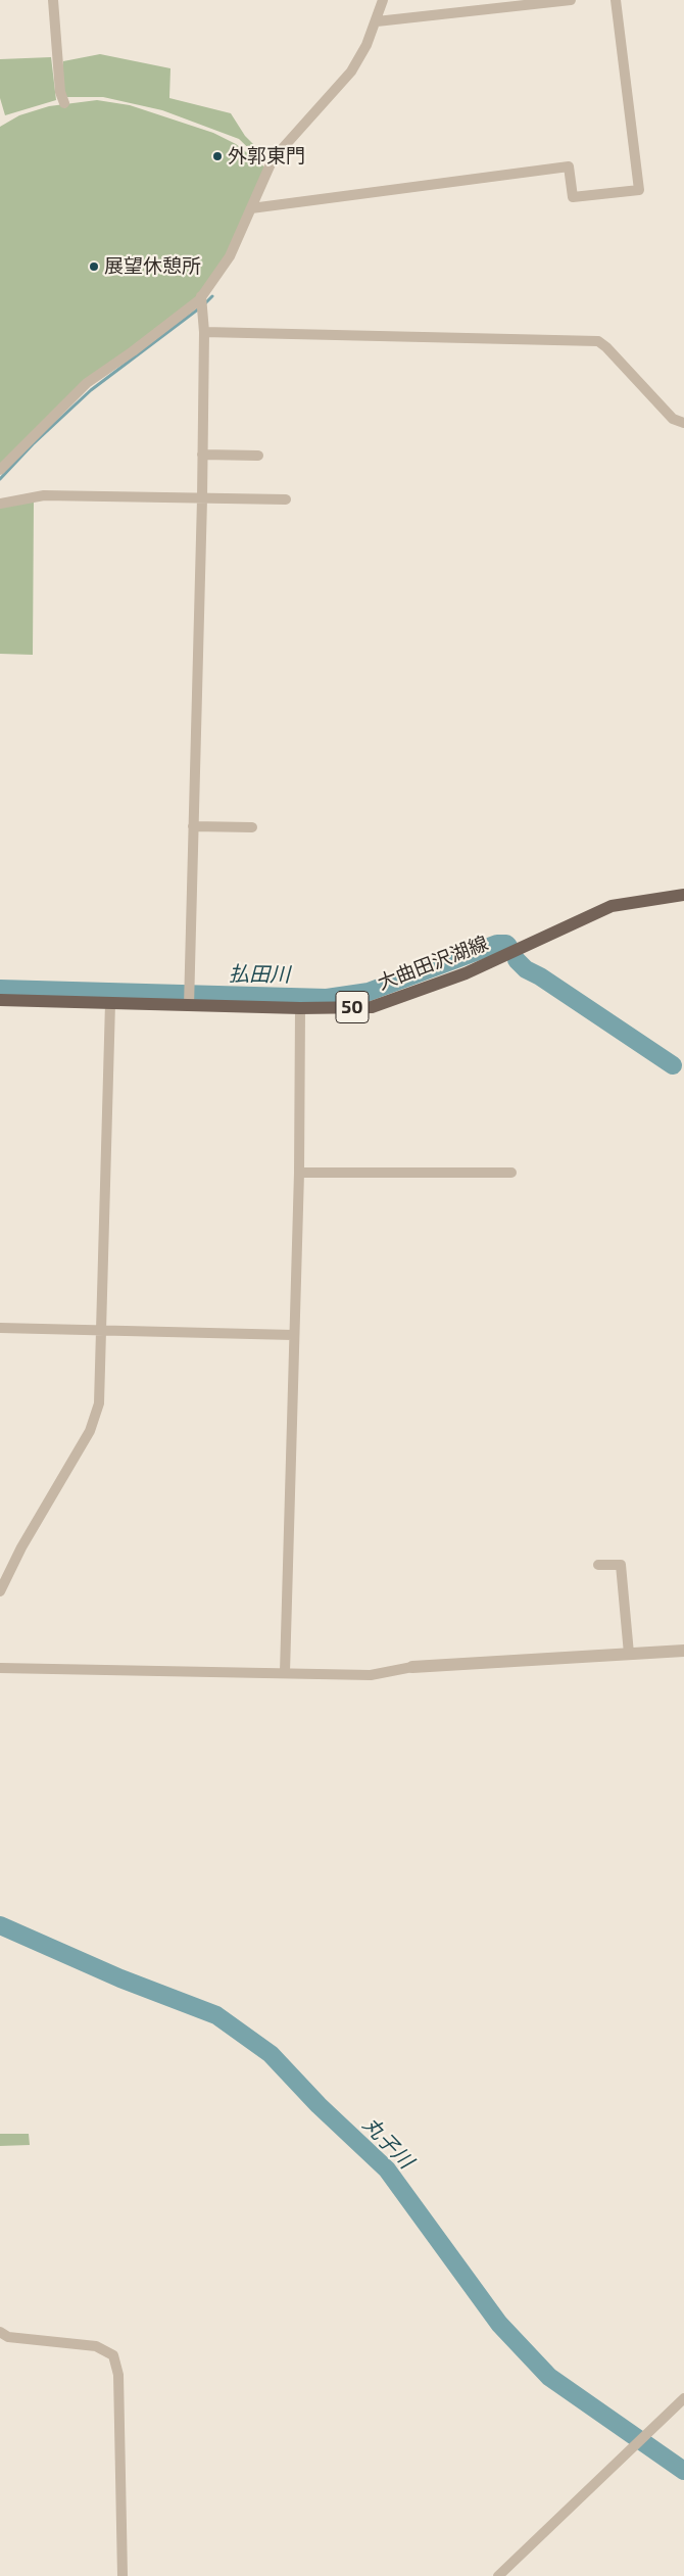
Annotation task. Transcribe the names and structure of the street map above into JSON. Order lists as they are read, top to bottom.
{
  "streets": {
    "main road": ["大曲田沢湖線", "50"]
  },
  "water": ["払田川", "丸子川"],
  "places": ["外郭東門", "展望休憩所"]
}
